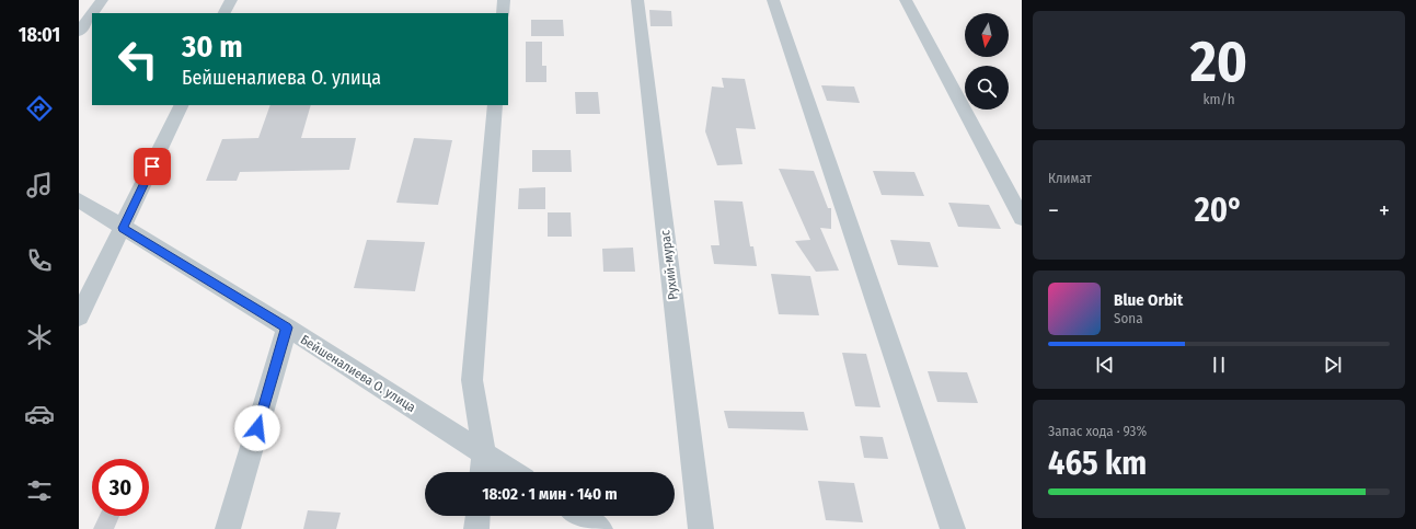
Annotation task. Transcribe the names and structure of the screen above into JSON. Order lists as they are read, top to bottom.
{
  "streets": {
    "street": ["Рухий-мурас", "Бейшеналиева О. улица"]
  },
  "north": "bottom",
  "page": {
    "tabs": "18:01",
    "tile": [
      ["20", "km/h"],
      "Климат",
      ["Запас хода · 93%", "465 km"]
    ],
    "turn": ["30 m", "Бейшеналиева О. улица"],
    "heat": ["−", "20°", "+"],
    "song": ["Blue Orbit", "Sona"],
    "limit": "30",
    "trip": "18:02 · 1 мин · 140 m"
  }
}
